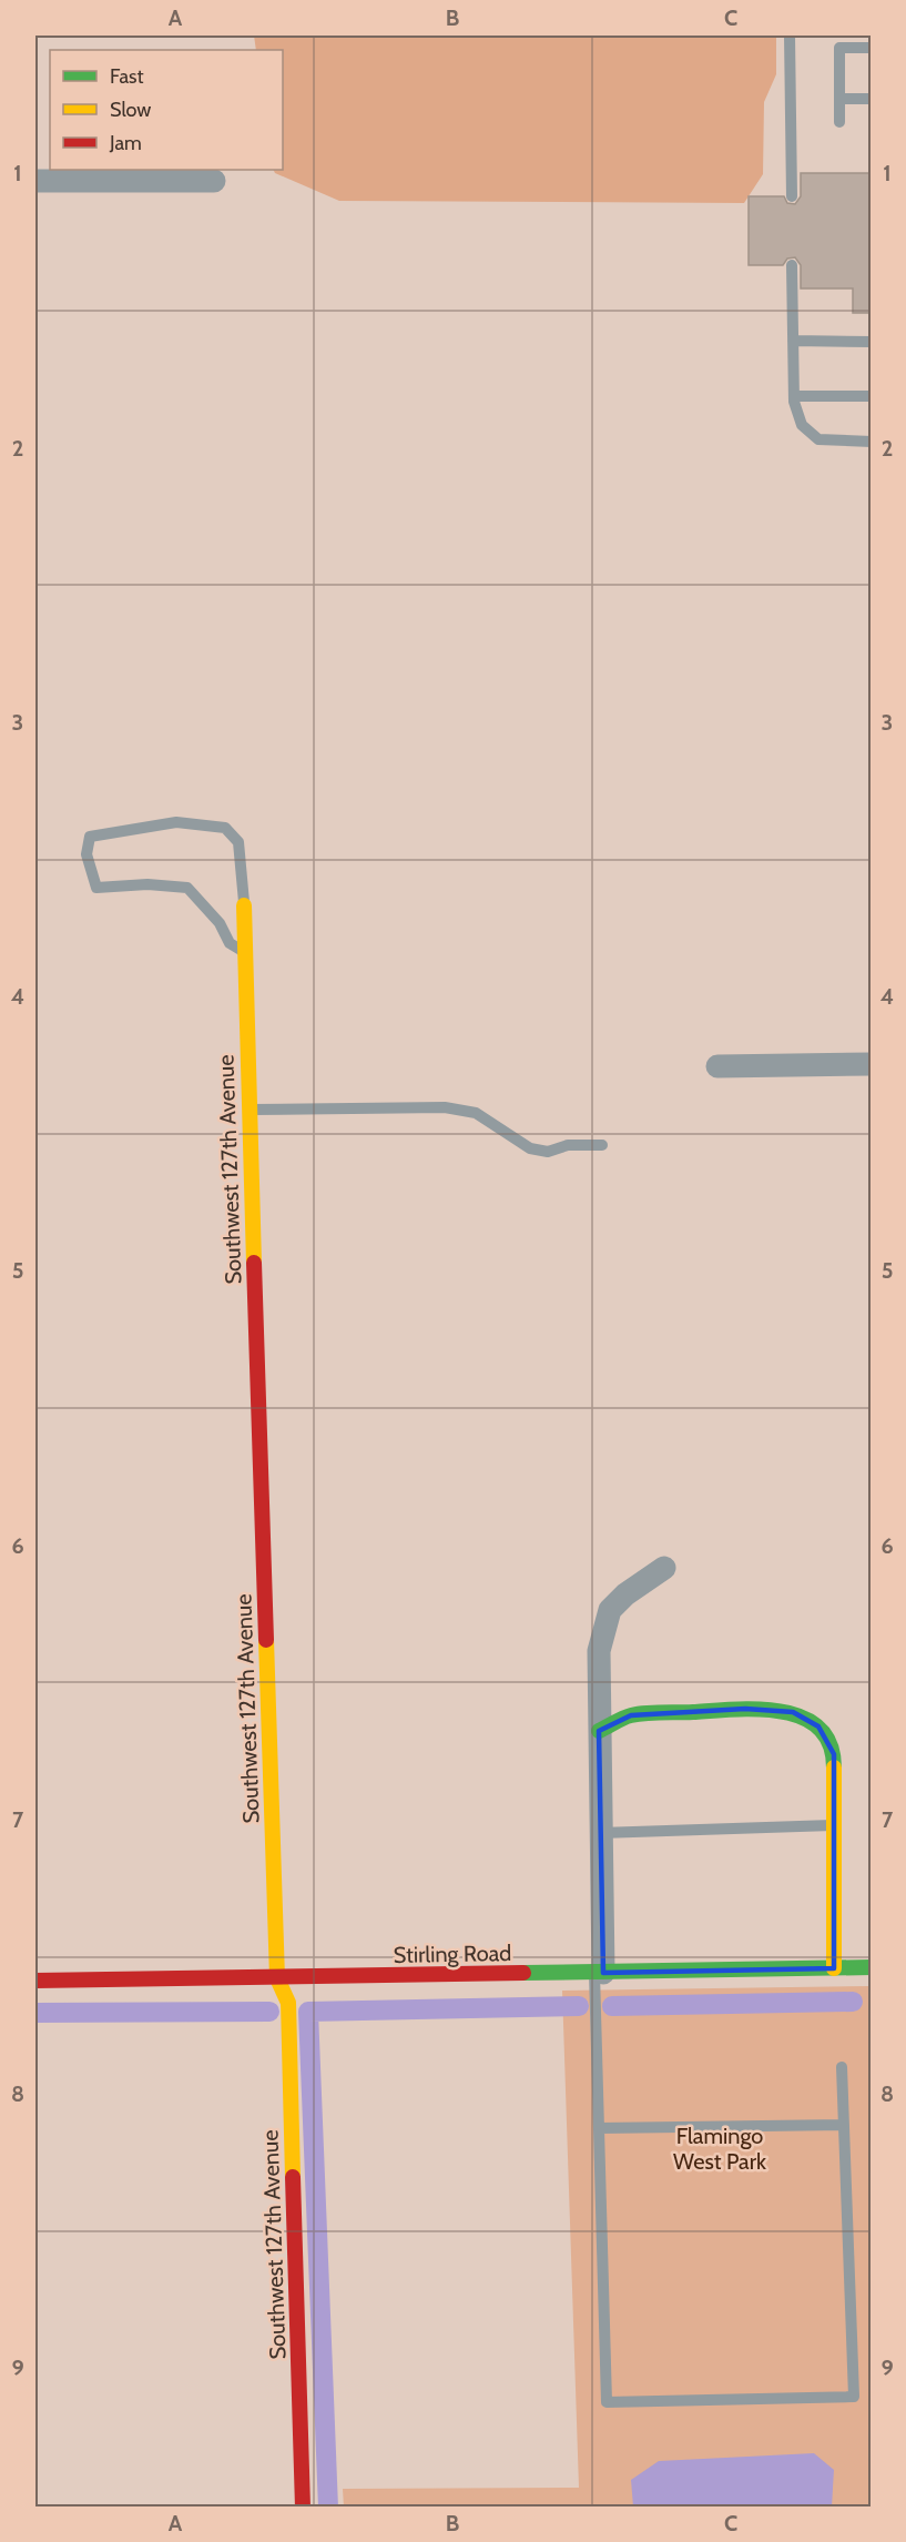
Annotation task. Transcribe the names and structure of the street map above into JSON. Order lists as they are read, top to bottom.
{
  "streets": {
    "street": ["Southwest 127th Avenue", "Stirling Road"]
  },
  "crossings": [
    ["Southwest 127th Avenue", "Stirling Road"]
  ],
  "parks": ["Flamingo West Park"],
  "legend": ["Fast", "Slow", "Jam"],
  "grid": {
    "columns": ["A", "B", "C"],
    "rows": [
      "1",
      "2",
      "3",
      "4",
      "5",
      "6",
      "7",
      "8",
      "9"
    ]
  }
}
